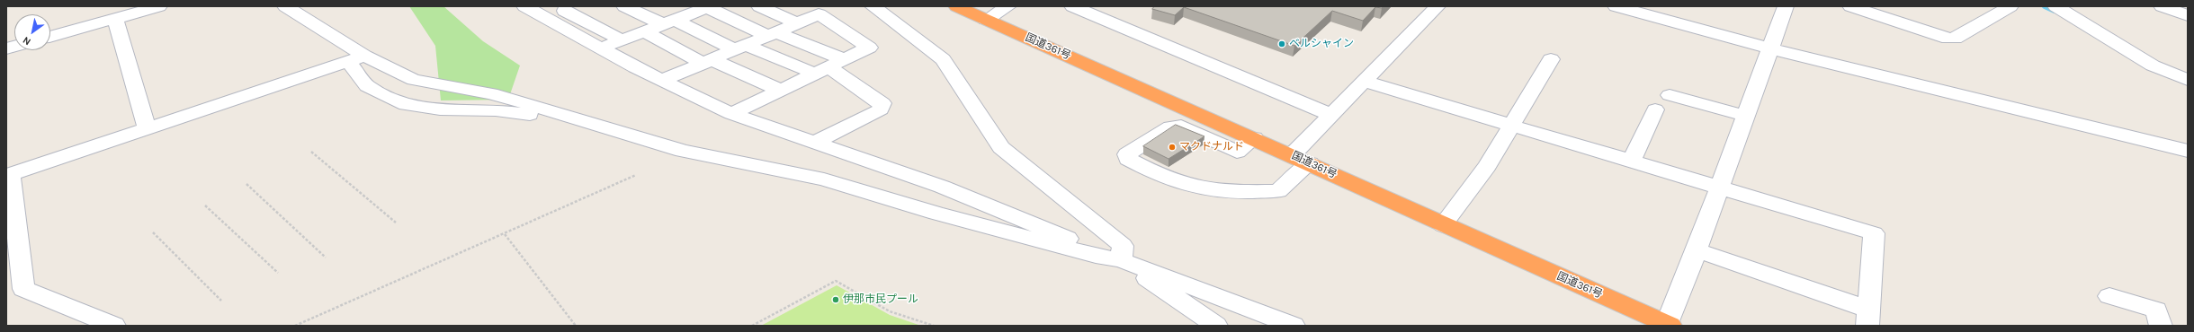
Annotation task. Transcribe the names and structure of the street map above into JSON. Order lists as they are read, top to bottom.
{
  "streets": {
    "highway": ["国道361号"]
  },
  "places": ["ベルシャイン", "マクドナルド", "伊那市民プール"],
  "north": "bottom left"
}
